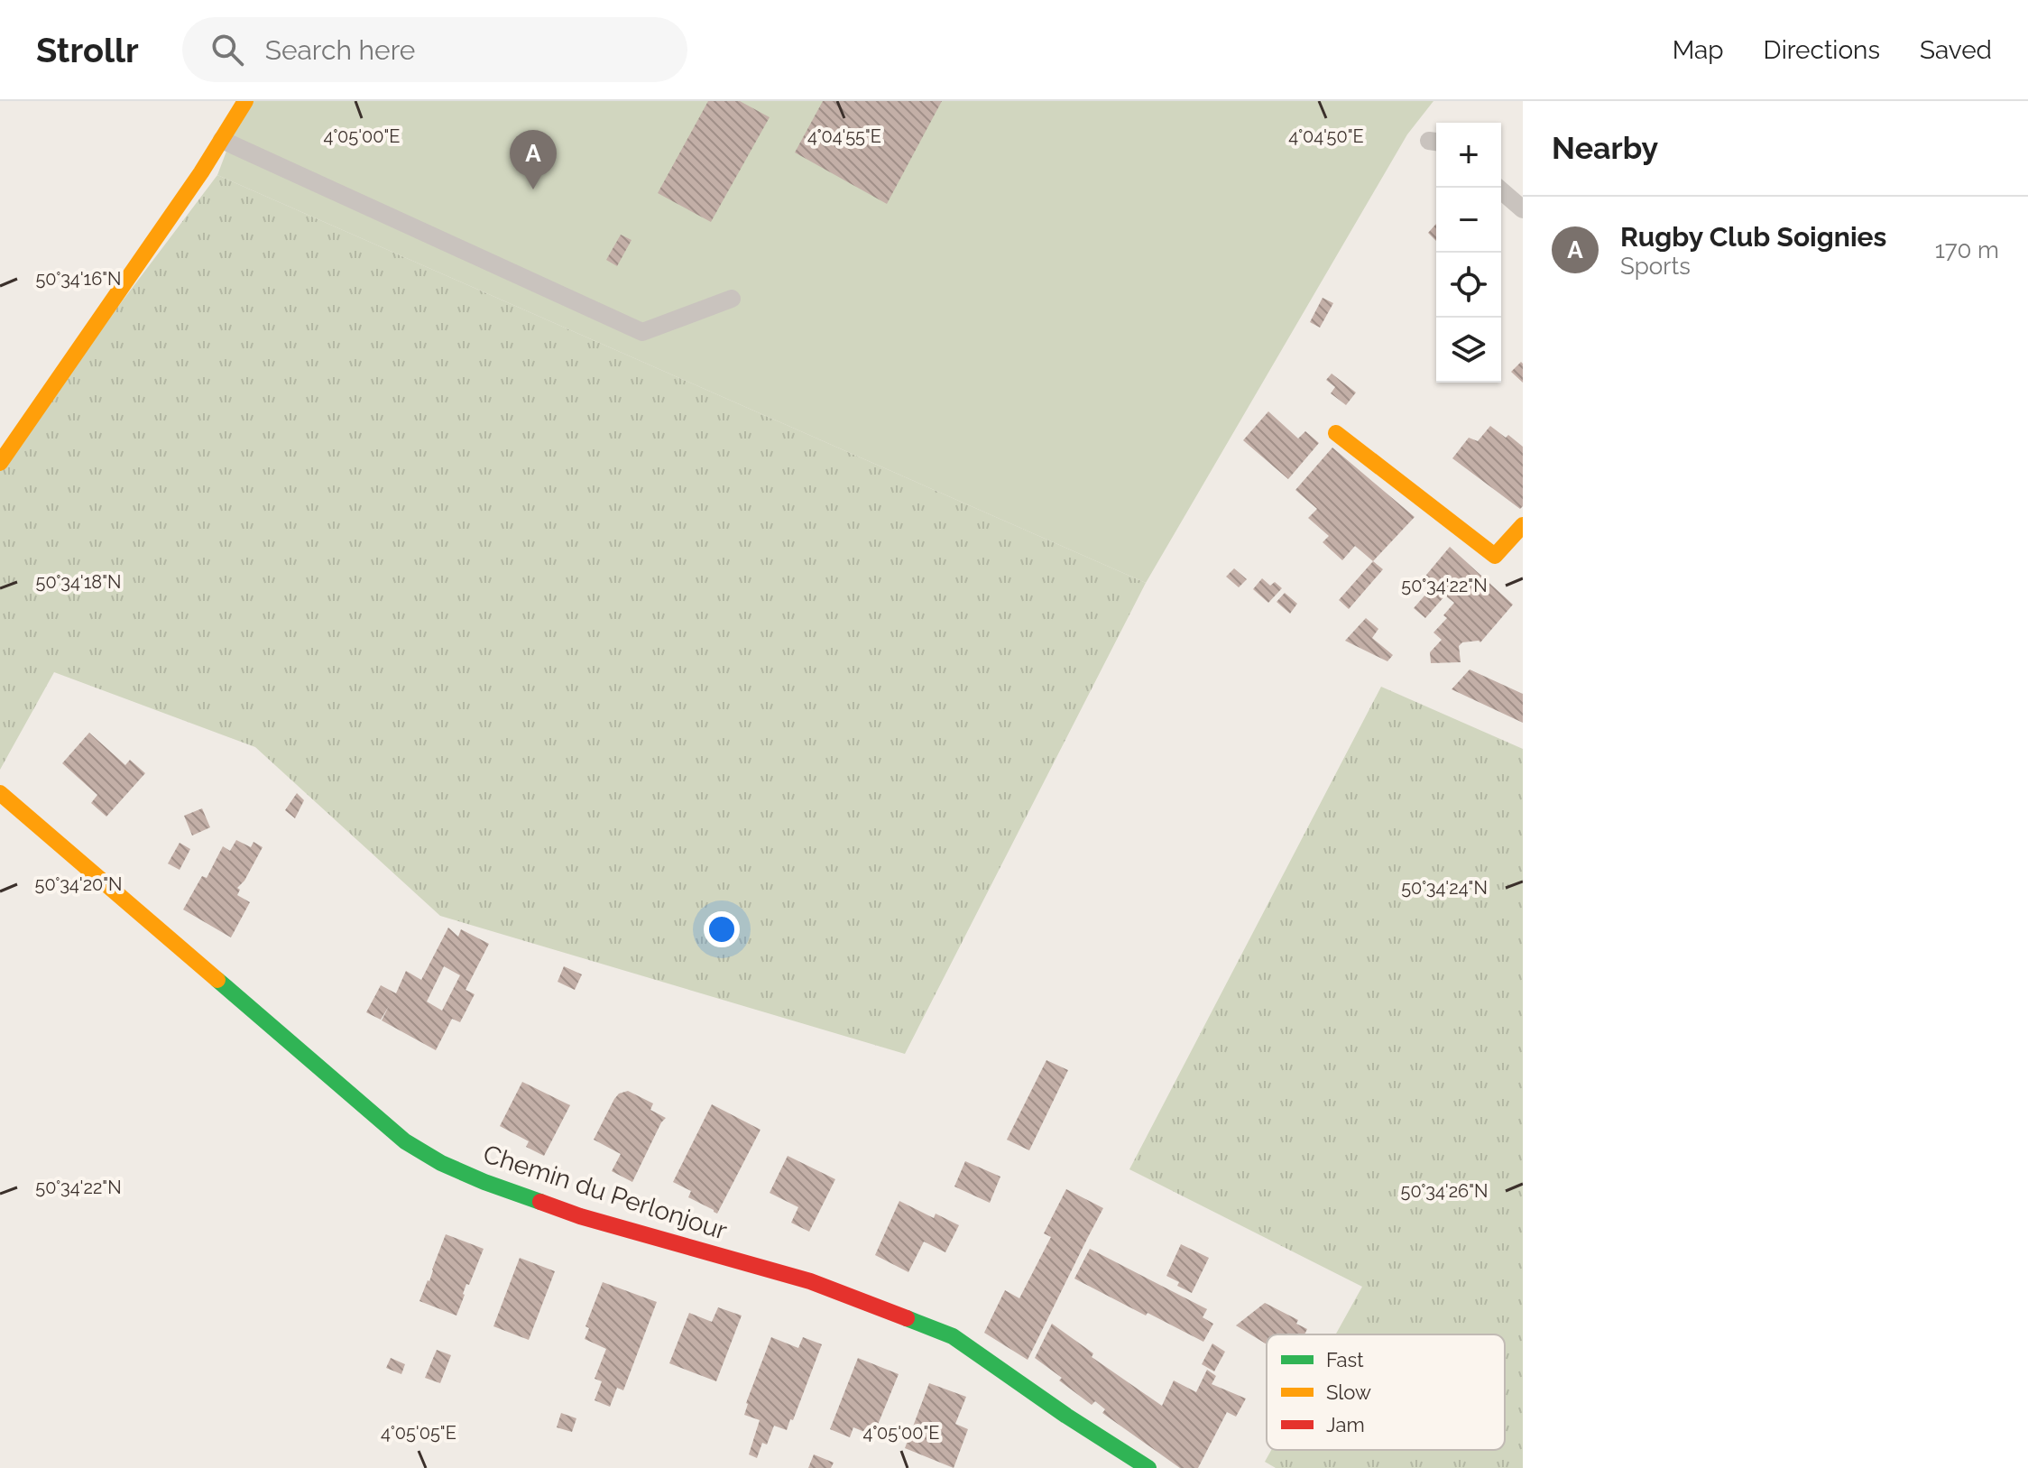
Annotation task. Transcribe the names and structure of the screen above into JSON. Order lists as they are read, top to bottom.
{
  "streets": {
    "street": ["Chemin du Perlonjour"]
  },
  "legend": ["Fast", "Slow", "Jam"],
  "page": {
    "header": "Strollr",
    "search": "Search here",
    "nav": ["Map", "Directions", "Saved"],
    "heading": "Nearby",
    "map_buttons": ["+", "−"],
    "pins": "A",
    "list": [
      {
        "mark": "A",
        "name": "Rugby Club Soignies",
        "note": "Sports",
        "value": "170 m"
      }
    ]
  },
  "coordinates": [
    "4°05'00\"E",
    "4°04'55\"E",
    "4°04'50\"E",
    "50°34'16\"N",
    "50°34'18\"N",
    "50°34'22\"N",
    "50°34'20\"N",
    "50°34'24\"N",
    "50°34'26\"N",
    "4°05'05\"E"
  ]
}
